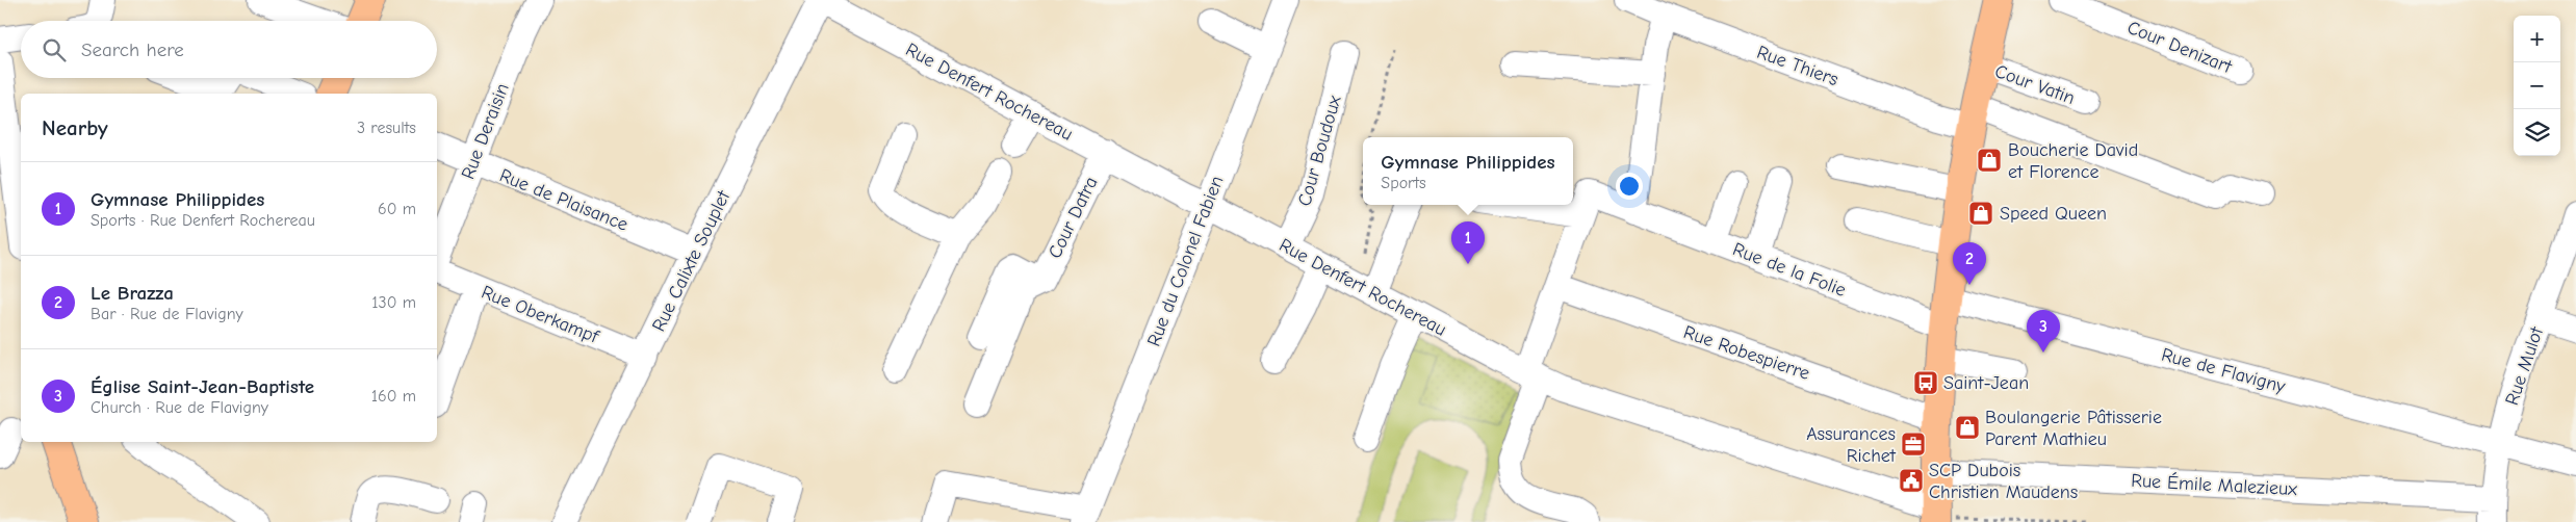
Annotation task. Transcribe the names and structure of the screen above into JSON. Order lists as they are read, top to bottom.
{
  "streets": {
    "street": [
      "Cour Denizart",
      "Rue Thiers",
      "Cour Vatin",
      "Rue Denfert Rochereau",
      "Rue Deraisin",
      "Cour Boudoux",
      "Rue de Plaisance",
      "Cour Datra",
      "Rue Calixte Souplet",
      "Rue du Colonel Fabien",
      "Rue de la Folie",
      "Rue Oberkampf",
      "Rue Robespierre",
      "Rue Mulot",
      "Rue de Flavigny",
      "Rue Émile Malezieux"
    ]
  },
  "crossings": [
    ["Rue Denfert Rochereau", "Cour Boudoux"],
    ["Rue Denfert Rochereau", "Cour Datra"],
    ["Rue Denfert Rochereau", "Rue Calixte Souplet"],
    ["Rue Denfert Rochereau", "Rue du Colonel Fabien"],
    ["Rue Deraisin", "Rue de Plaisance"],
    ["Rue de Plaisance", "Rue Calixte Souplet"],
    ["Rue Calixte Souplet", "Rue Oberkampf"],
    ["Rue Mulot", "Rue de Flavigny"],
    ["Rue Mulot", "Rue Émile Malezieux"]
  ],
  "places": {
    "shop": ["Boucherie David et Florence", "Speed Queen", "Boulangerie Pâtisserie Parent Mathieu"],
    "bus stop": ["Saint-Jean"],
    "office": ["Assurances Richet"],
    "public building": ["SCP Dubois Christien Maudens"]
  },
  "page": {
    "map_buttons": ["+", "−"],
    "search": "Search here",
    "heading": ["Nearby", "3 results"],
    "popup": ["Gymnase Philippides", "Sports"],
    "list": [
      {
        "mark": "1",
        "name": "Gymnase Philippides",
        "note": "Sports · Rue Denfert Rochereau",
        "value": "60 m"
      },
      {
        "mark": "2",
        "name": "Le Brazza",
        "note": "Bar · Rue de Flavigny",
        "value": "130 m"
      },
      {
        "mark": "3",
        "name": "Église Saint-Jean-Baptiste",
        "note": "Church · Rue de Flavigny",
        "value": "160 m"
      }
    ],
    "pins": ["1", "2", "3"]
  }
}
